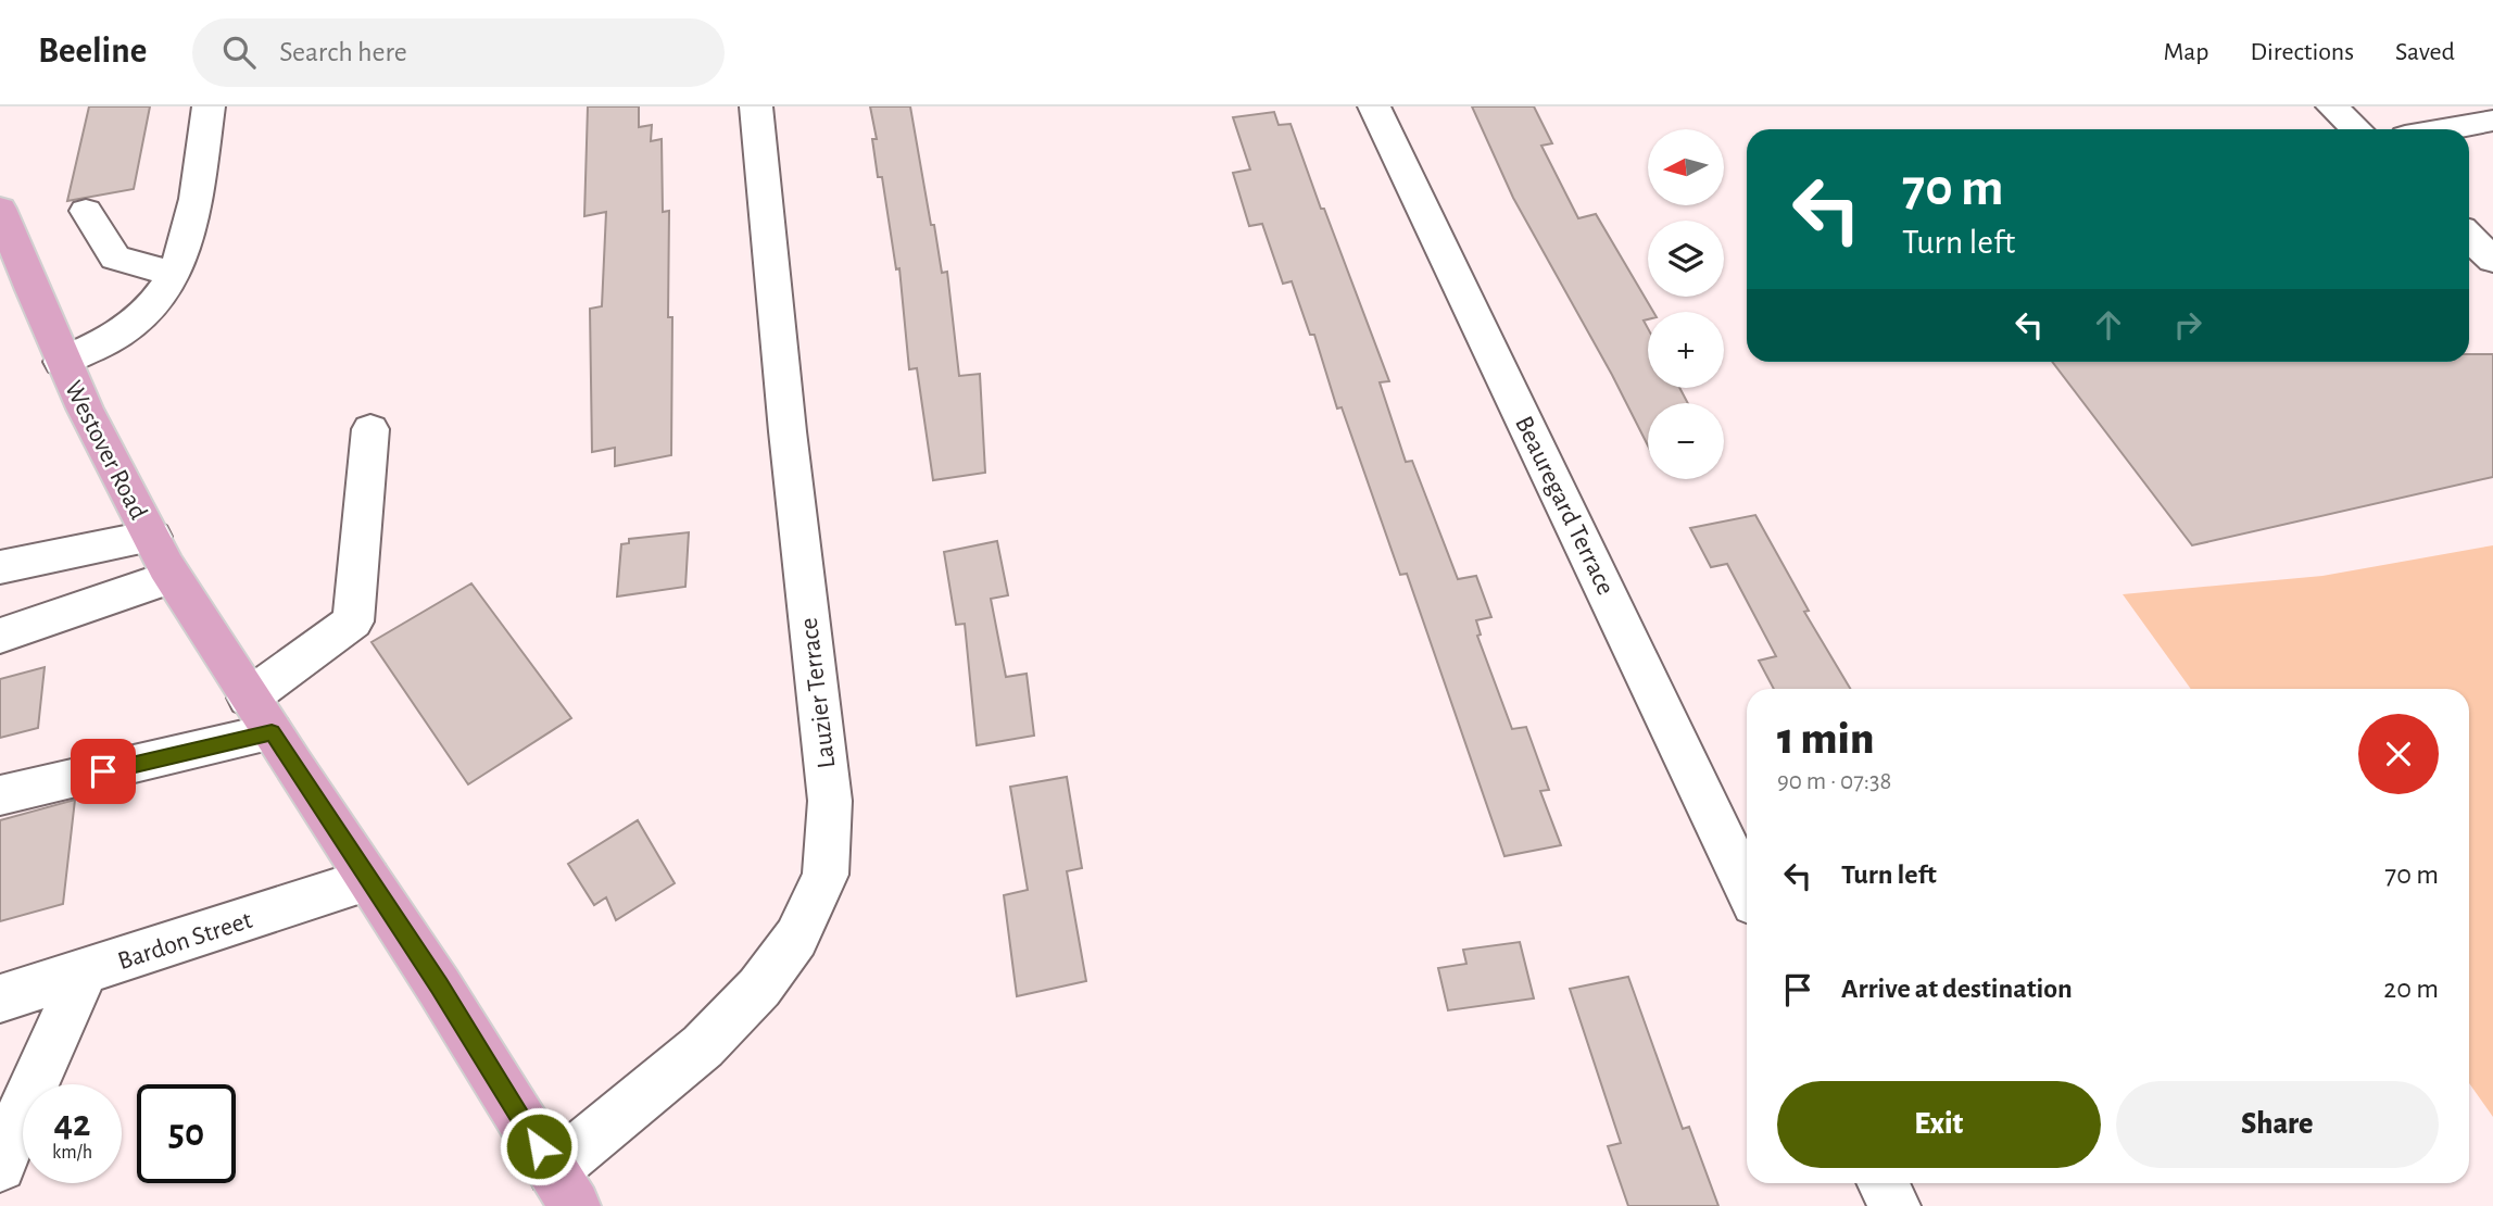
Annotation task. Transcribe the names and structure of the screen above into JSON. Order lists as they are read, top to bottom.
{
  "streets": {
    "main road": ["Westover Road"],
    "street": ["Beauregard Terrace", "Lauzier Terrace", "Bardon Street"]
  },
  "crossings": [
    ["Westover Road", "Lauzier Terrace"],
    ["Westover Road", "Bardon Street"]
  ],
  "north": "left",
  "page": {
    "header": "Beeline",
    "search": "Search here",
    "nav": ["Map", "Directions", "Saved"],
    "map_buttons": ["+", "−"],
    "turn": ["70 m", "Turn left"],
    "heading": ["1 min", "90 m · 07:38"],
    "list": [
      {
        "name": "Turn left",
        "value": "70 m"
      },
      {
        "name": "Arrive at destination",
        "value": "20 m"
      }
    ],
    "buttons": ["Exit", "Share"],
    "speed": "42 km/h",
    "limit": "50"
  }
}
